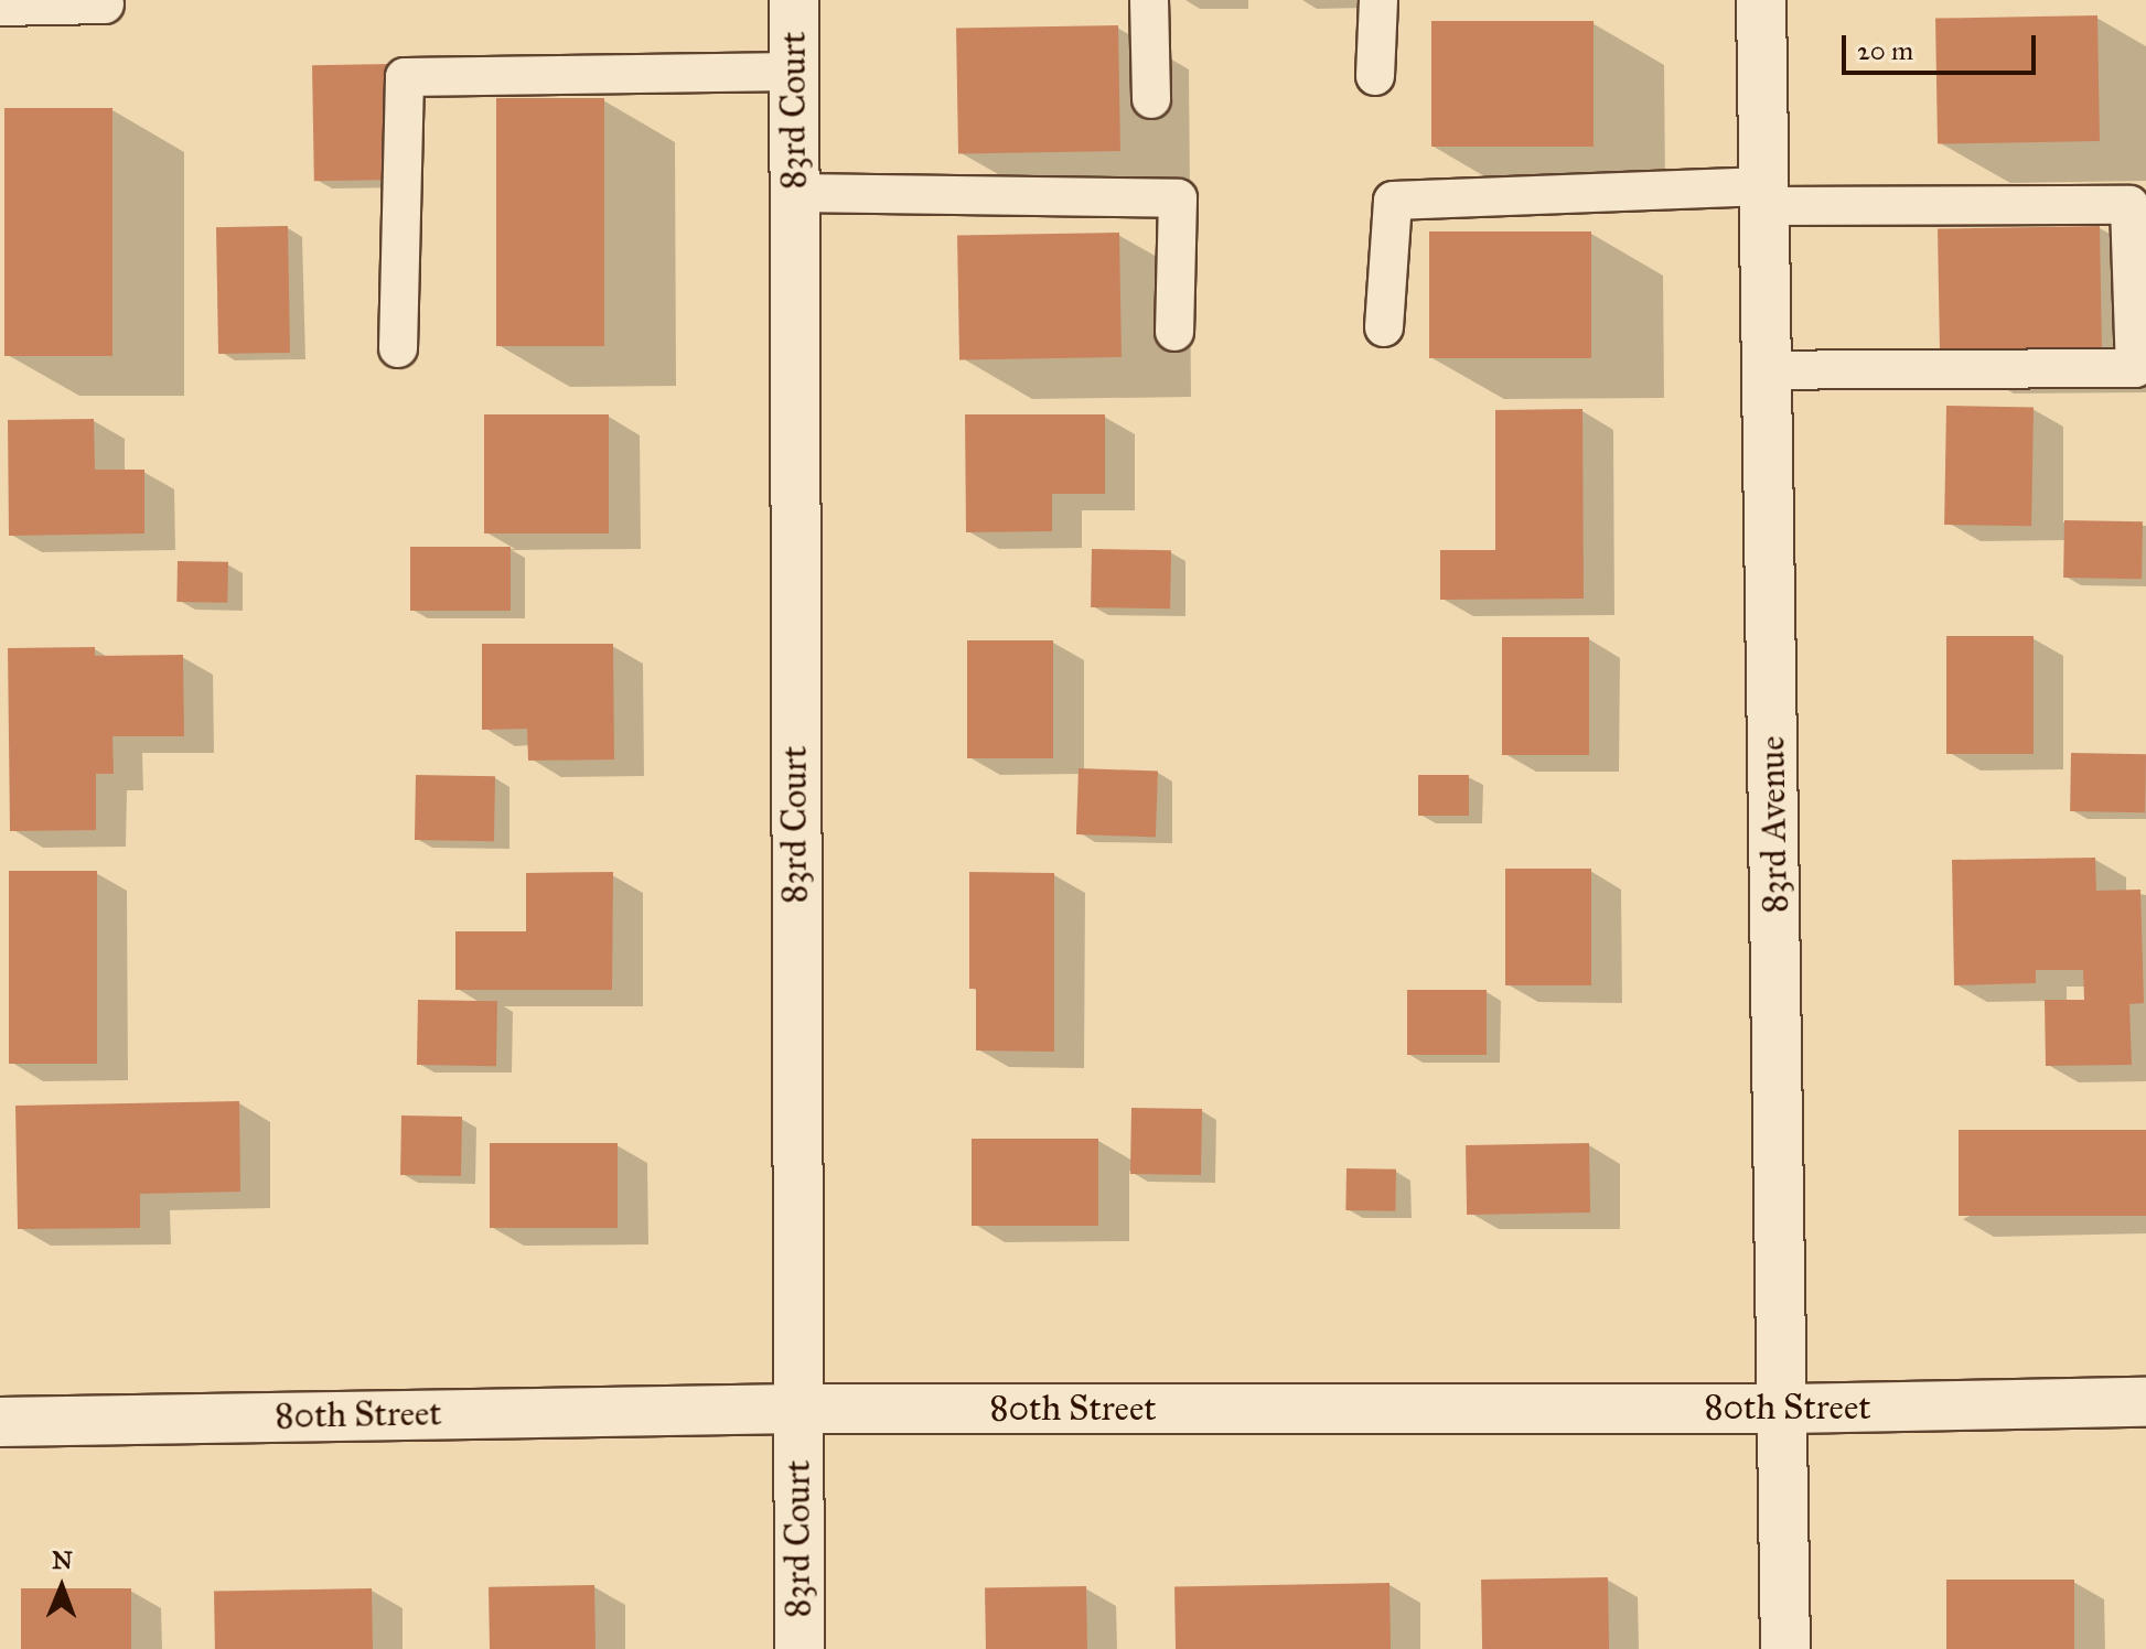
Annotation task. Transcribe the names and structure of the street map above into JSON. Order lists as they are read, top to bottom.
{
  "streets": {
    "street": ["83rd Court", "83rd Avenue", "80th Street"]
  },
  "crossings": [
    ["83rd Court", "80th Street"],
    ["83rd Avenue", "80th Street"]
  ],
  "scale_bar": "20 m",
  "north": "top"
}
